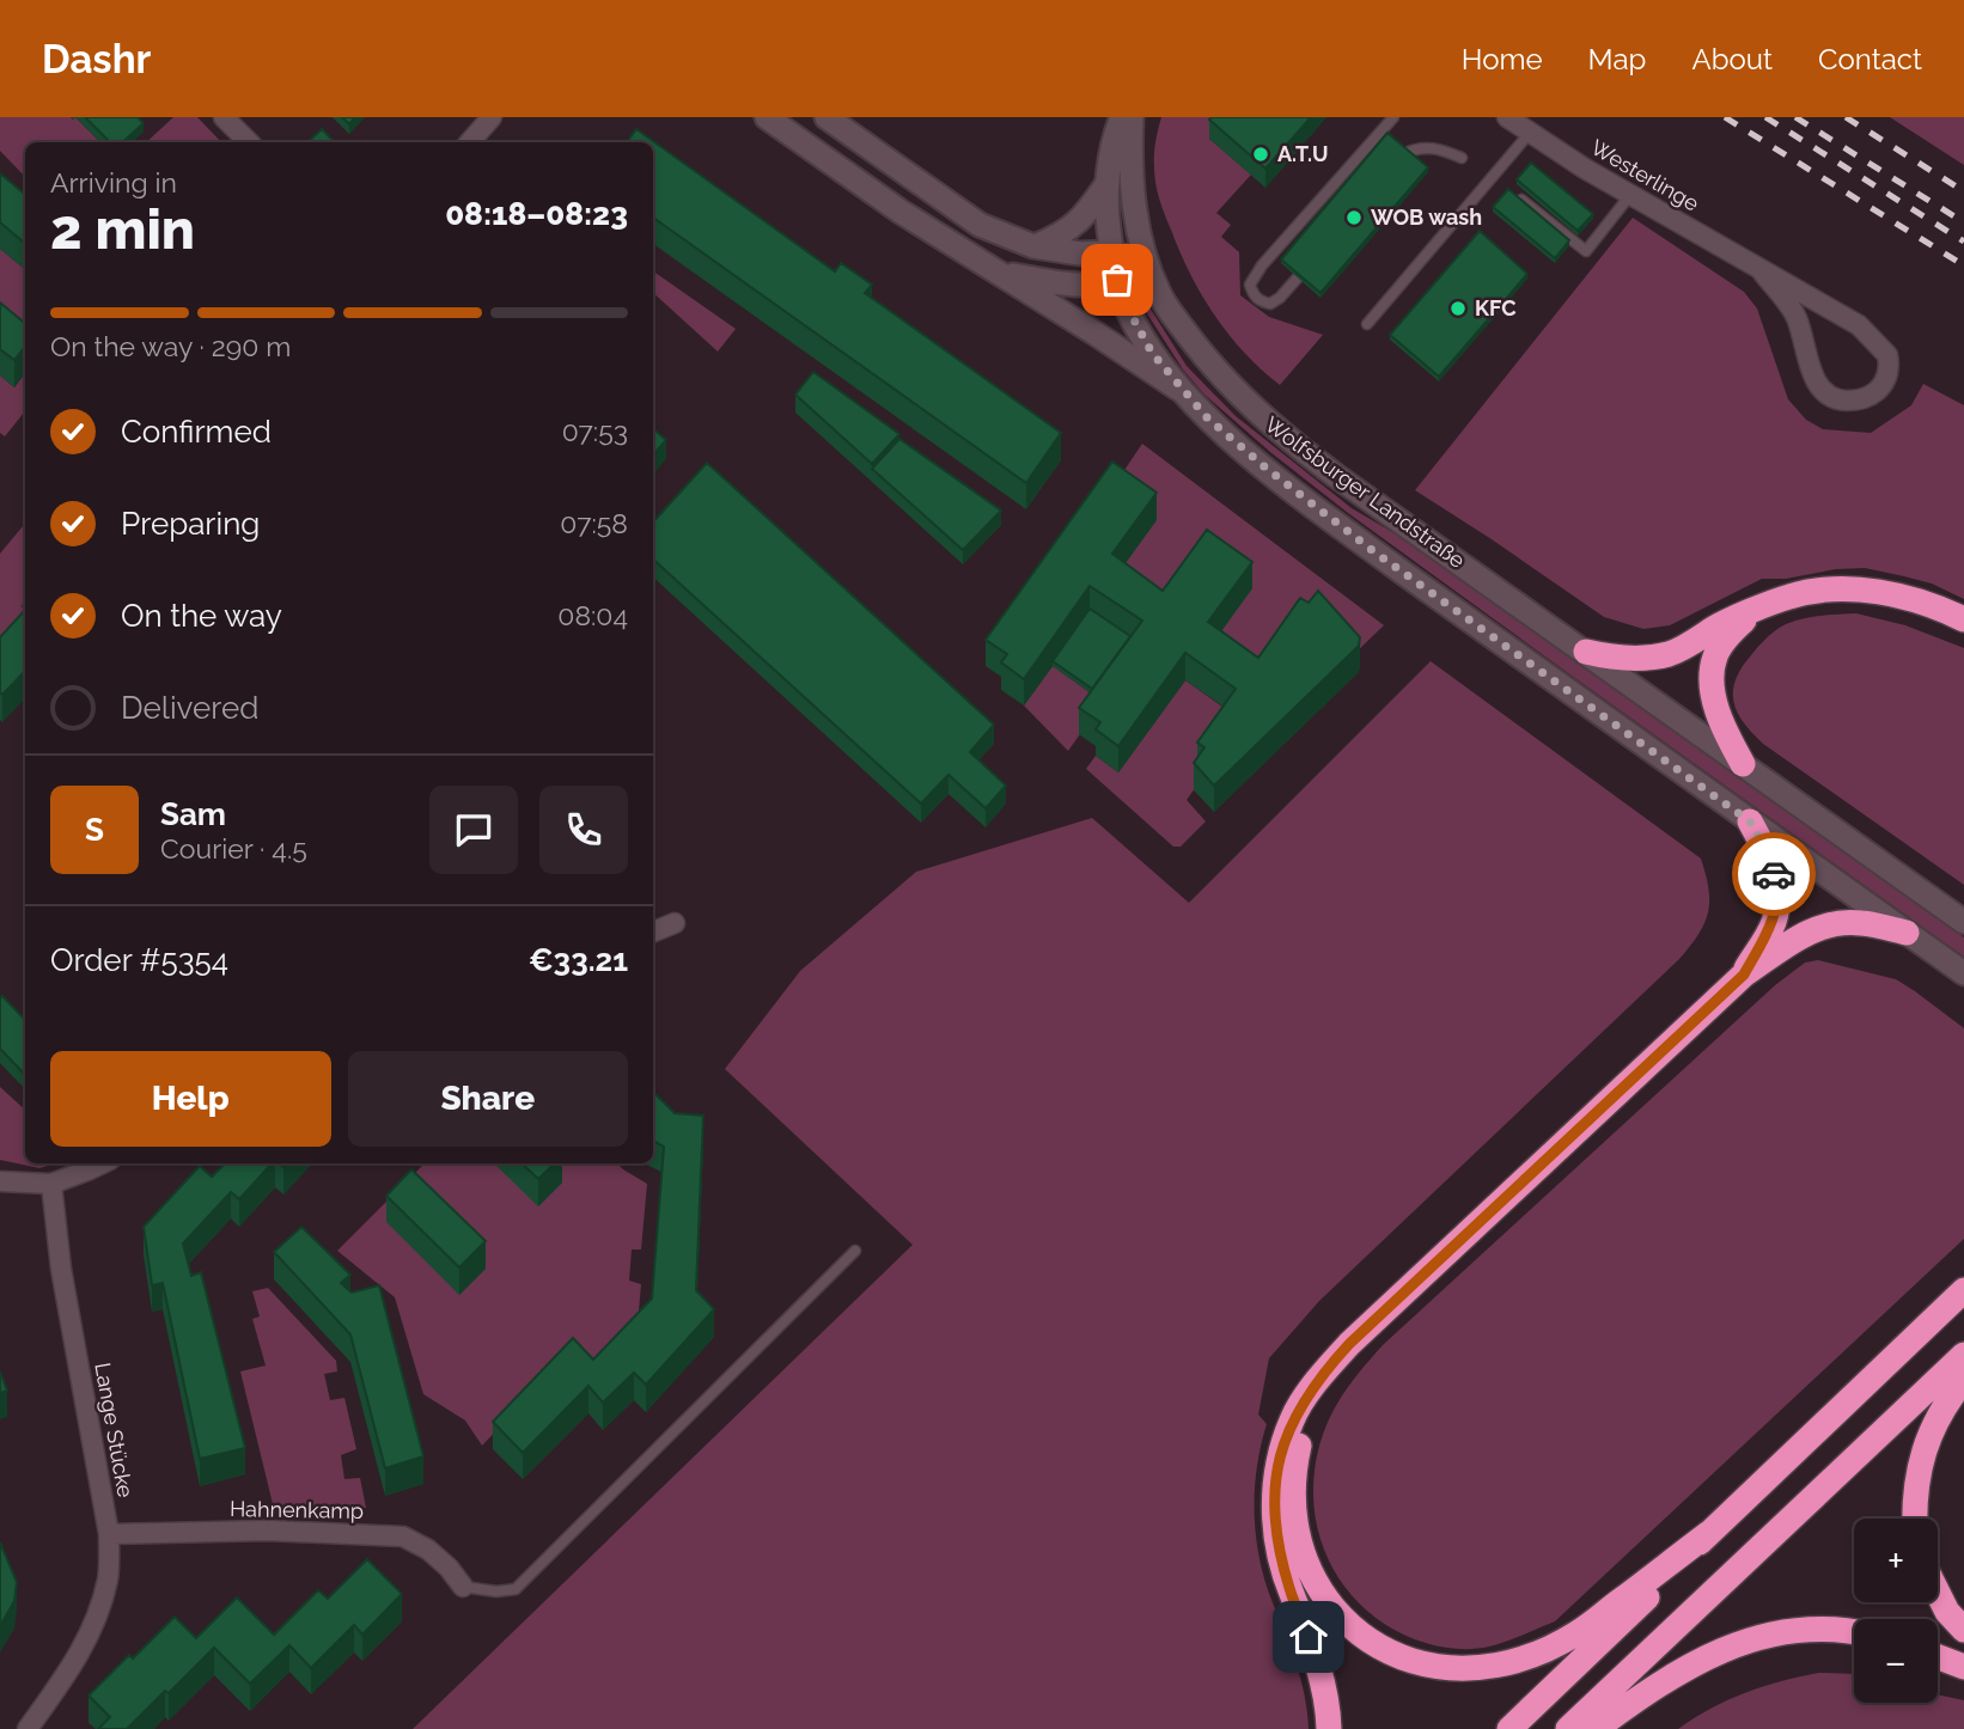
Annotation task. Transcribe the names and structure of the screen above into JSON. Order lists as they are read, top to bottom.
{
  "streets": {
    "main road": ["Wolfsburger Landstraße"],
    "street": ["Westerlinge", "Lange Stücke", "Hahnenkamp"]
  },
  "crossings": [
    ["Lange Stücke", "Hahnenkamp"]
  ],
  "places": ["A.T.U", "WOB wash", "KFC"],
  "page": {
    "header": "Dashr",
    "nav": [
      "Home",
      "Map",
      "About",
      "Contact"
    ],
    "heading": ["2 min", "Arriving in", "08:18–08:23"],
    "panel": [
      "Sam",
      "Courier · 4.5",
      "Order #5354",
      "€33.21"
    ],
    "bar": "On the way · 290 m",
    "list": [
      ["Confirmed", "07:53"],
      ["Preparing", "07:58"],
      ["On the way", "08:04"],
      "Delivered"
    ],
    "round": "S",
    "buttons": ["Help", "Share"],
    "map_buttons": ["+", "−"]
  }
}
